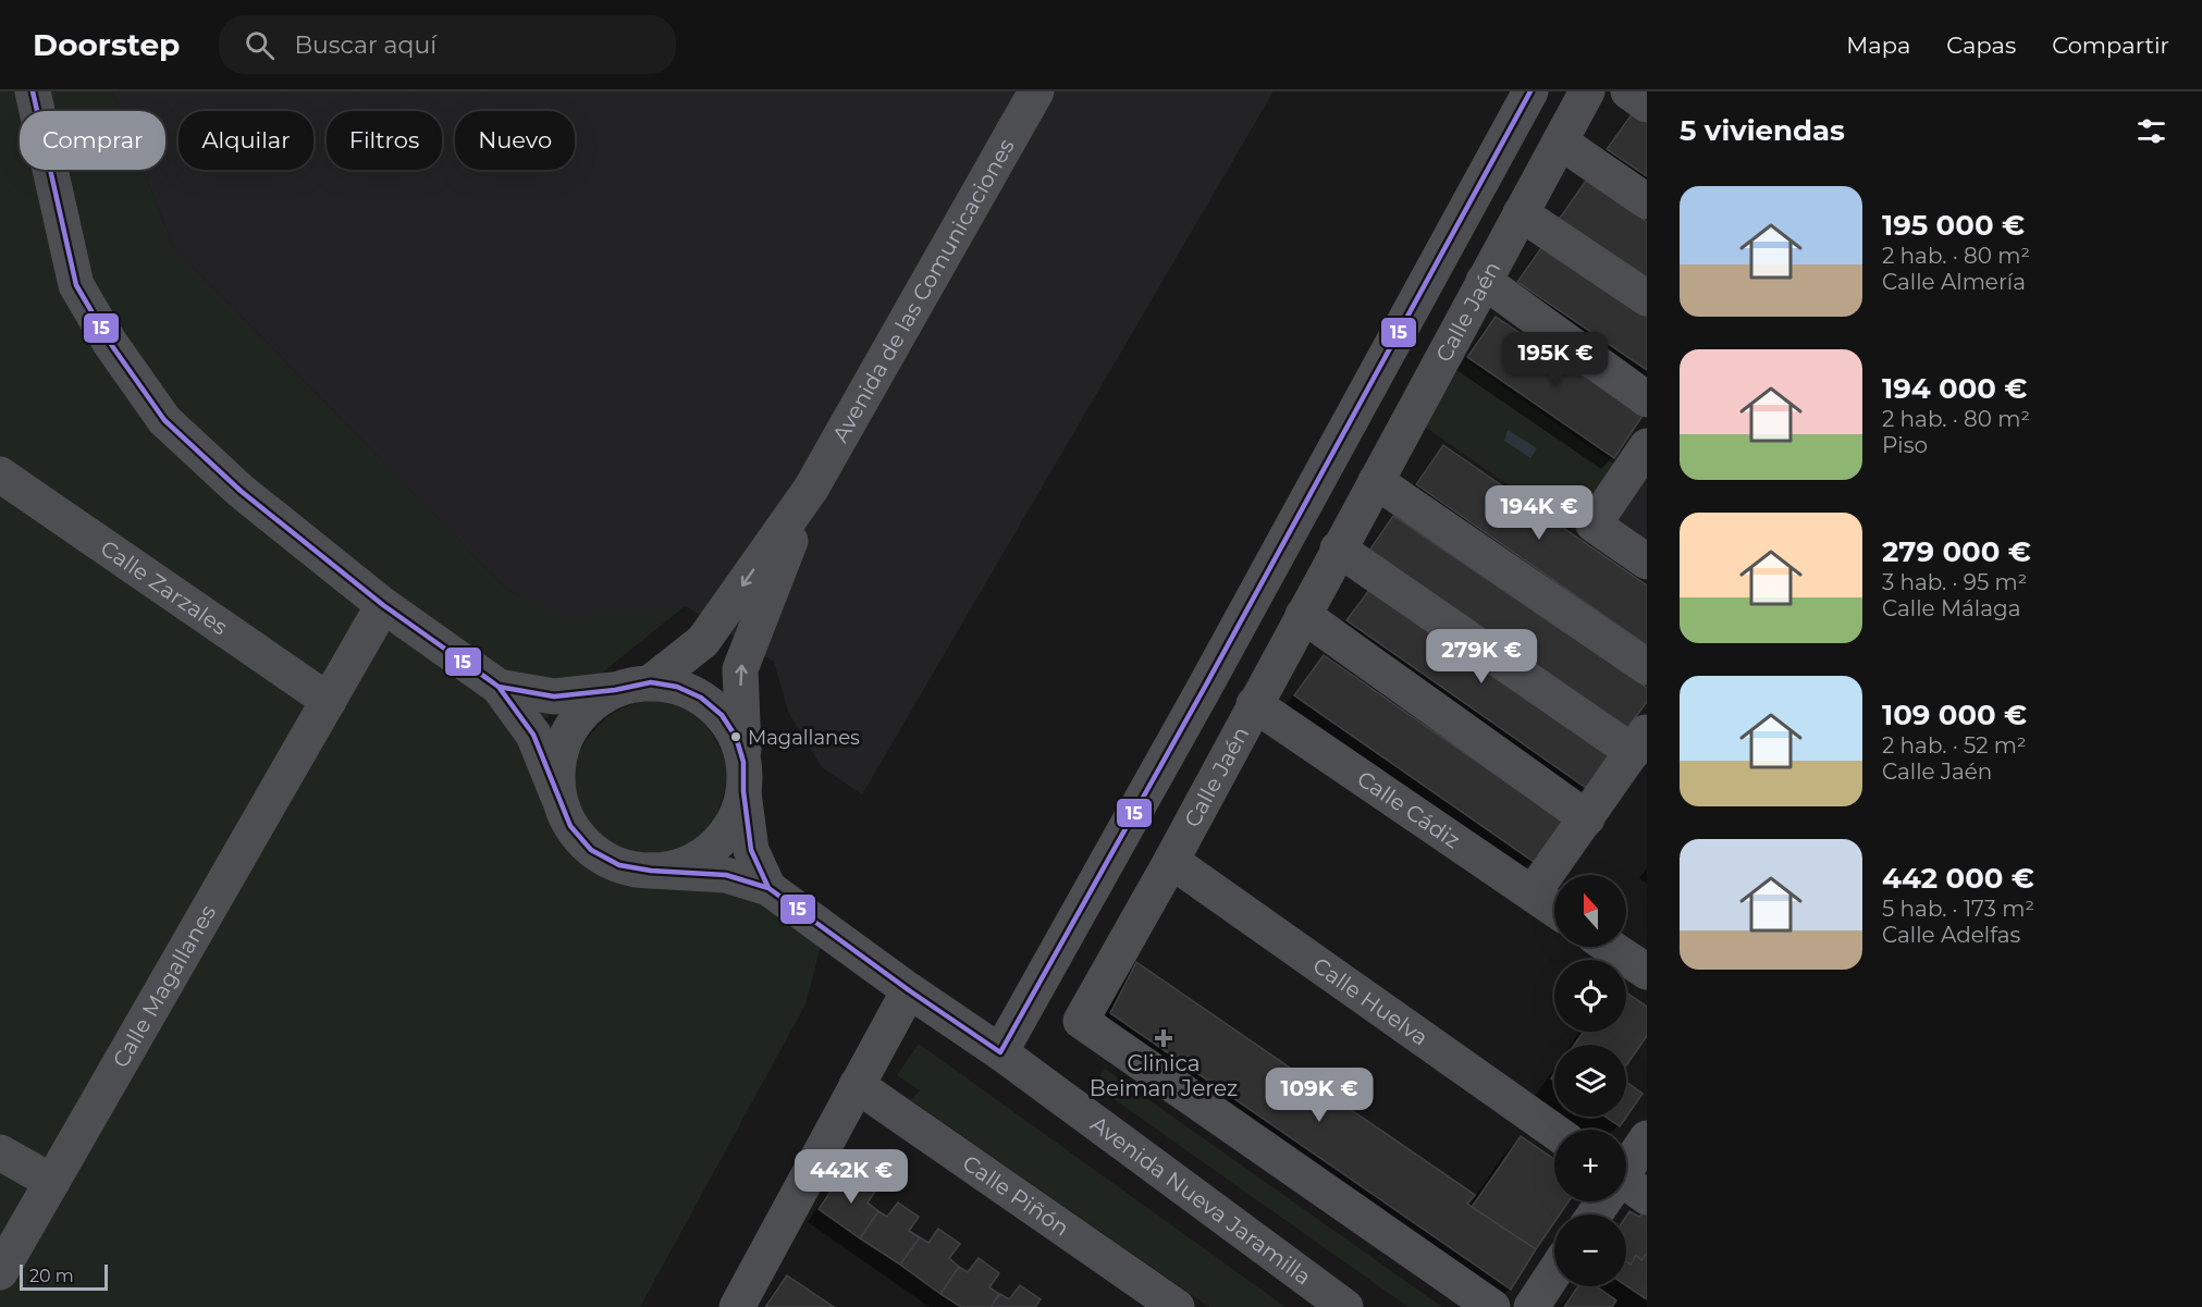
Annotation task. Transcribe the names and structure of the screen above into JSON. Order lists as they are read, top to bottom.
{
  "streets": {
    "street": [
      "Avenida de las Comunicaciones",
      "Calle Jaén",
      "Calle Zarzales",
      "Calle Cádiz",
      "Calle Magallanes",
      "Calle Huelva",
      "Calle Piñón",
      "Avenida Nueva Jaramilla"
    ]
  },
  "crossings": [
    ["Avenida de las Comunicaciones", "Avenida Nueva Jaramilla"],
    ["Calle Jaén", "Calle Cádiz"],
    ["Calle Jaén", "Calle Huelva"],
    ["Calle Zarzales", "Calle Magallanes"]
  ],
  "places": {
    "other": ["Magallanes"],
    "health": ["Clinica Beiman Jerez"]
  },
  "lines": ["transit line 15"],
  "scale_bar": "20 m",
  "north": "top",
  "page": {
    "header": "Doorstep",
    "search": "Buscar aquí",
    "nav": ["Mapa", "Capas", "Compartir"],
    "heading": "5 viviendas",
    "chip": [
      "Comprar",
      "Alquilar",
      "Filtros",
      "Nuevo"
    ],
    "list": [
      {
        "name": "195 000 €",
        "note": "2 hab. · 80 m² · Calle Almería"
      },
      {
        "name": "194 000 €",
        "note": "2 hab. · 80 m² · Piso"
      },
      {
        "name": "279 000 €",
        "note": "3 hab. · 95 m² · Calle Málaga"
      },
      {
        "name": "109 000 €",
        "note": "2 hab. · 52 m² · Calle Jaén"
      },
      {
        "name": "442 000 €",
        "note": "5 hab. · 173 m² · Calle Adelfas"
      }
    ],
    "price": [
      "195K €",
      "194K €",
      "279K €",
      "109K €",
      "442K €"
    ],
    "map_buttons": ["+", "−"],
    "scale": "20 m"
  }
}
